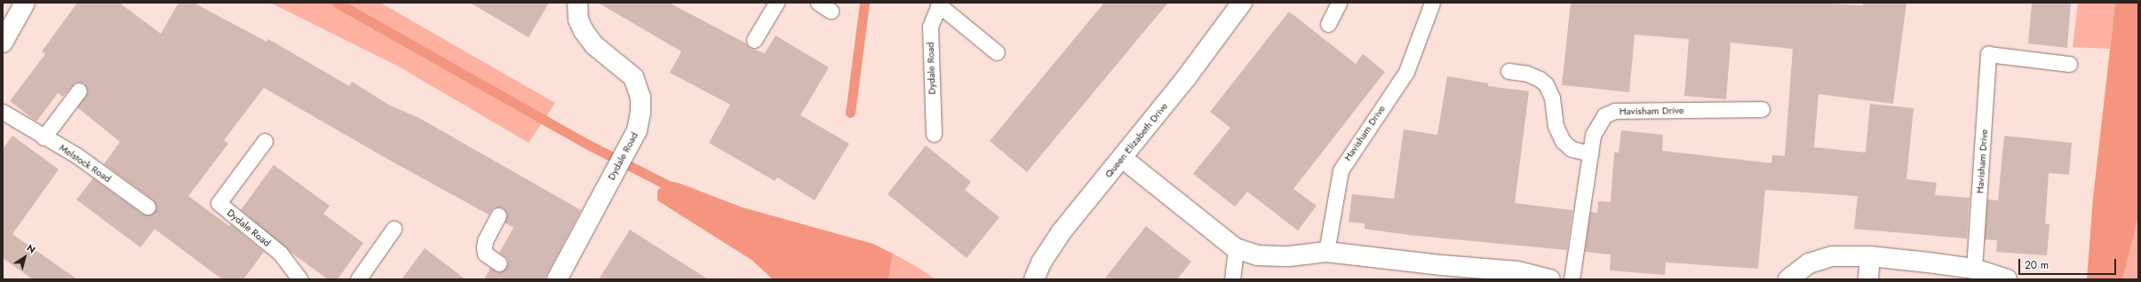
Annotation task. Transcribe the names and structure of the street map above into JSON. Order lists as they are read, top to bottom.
{
  "streets": {
    "street": ["Dydale Road", "Queen Elizabeth Drive"],
    "lane": ["Havisham Drive", "Melstock Road"]
  },
  "scale_bar": "20 m",
  "north": "top right"
}
